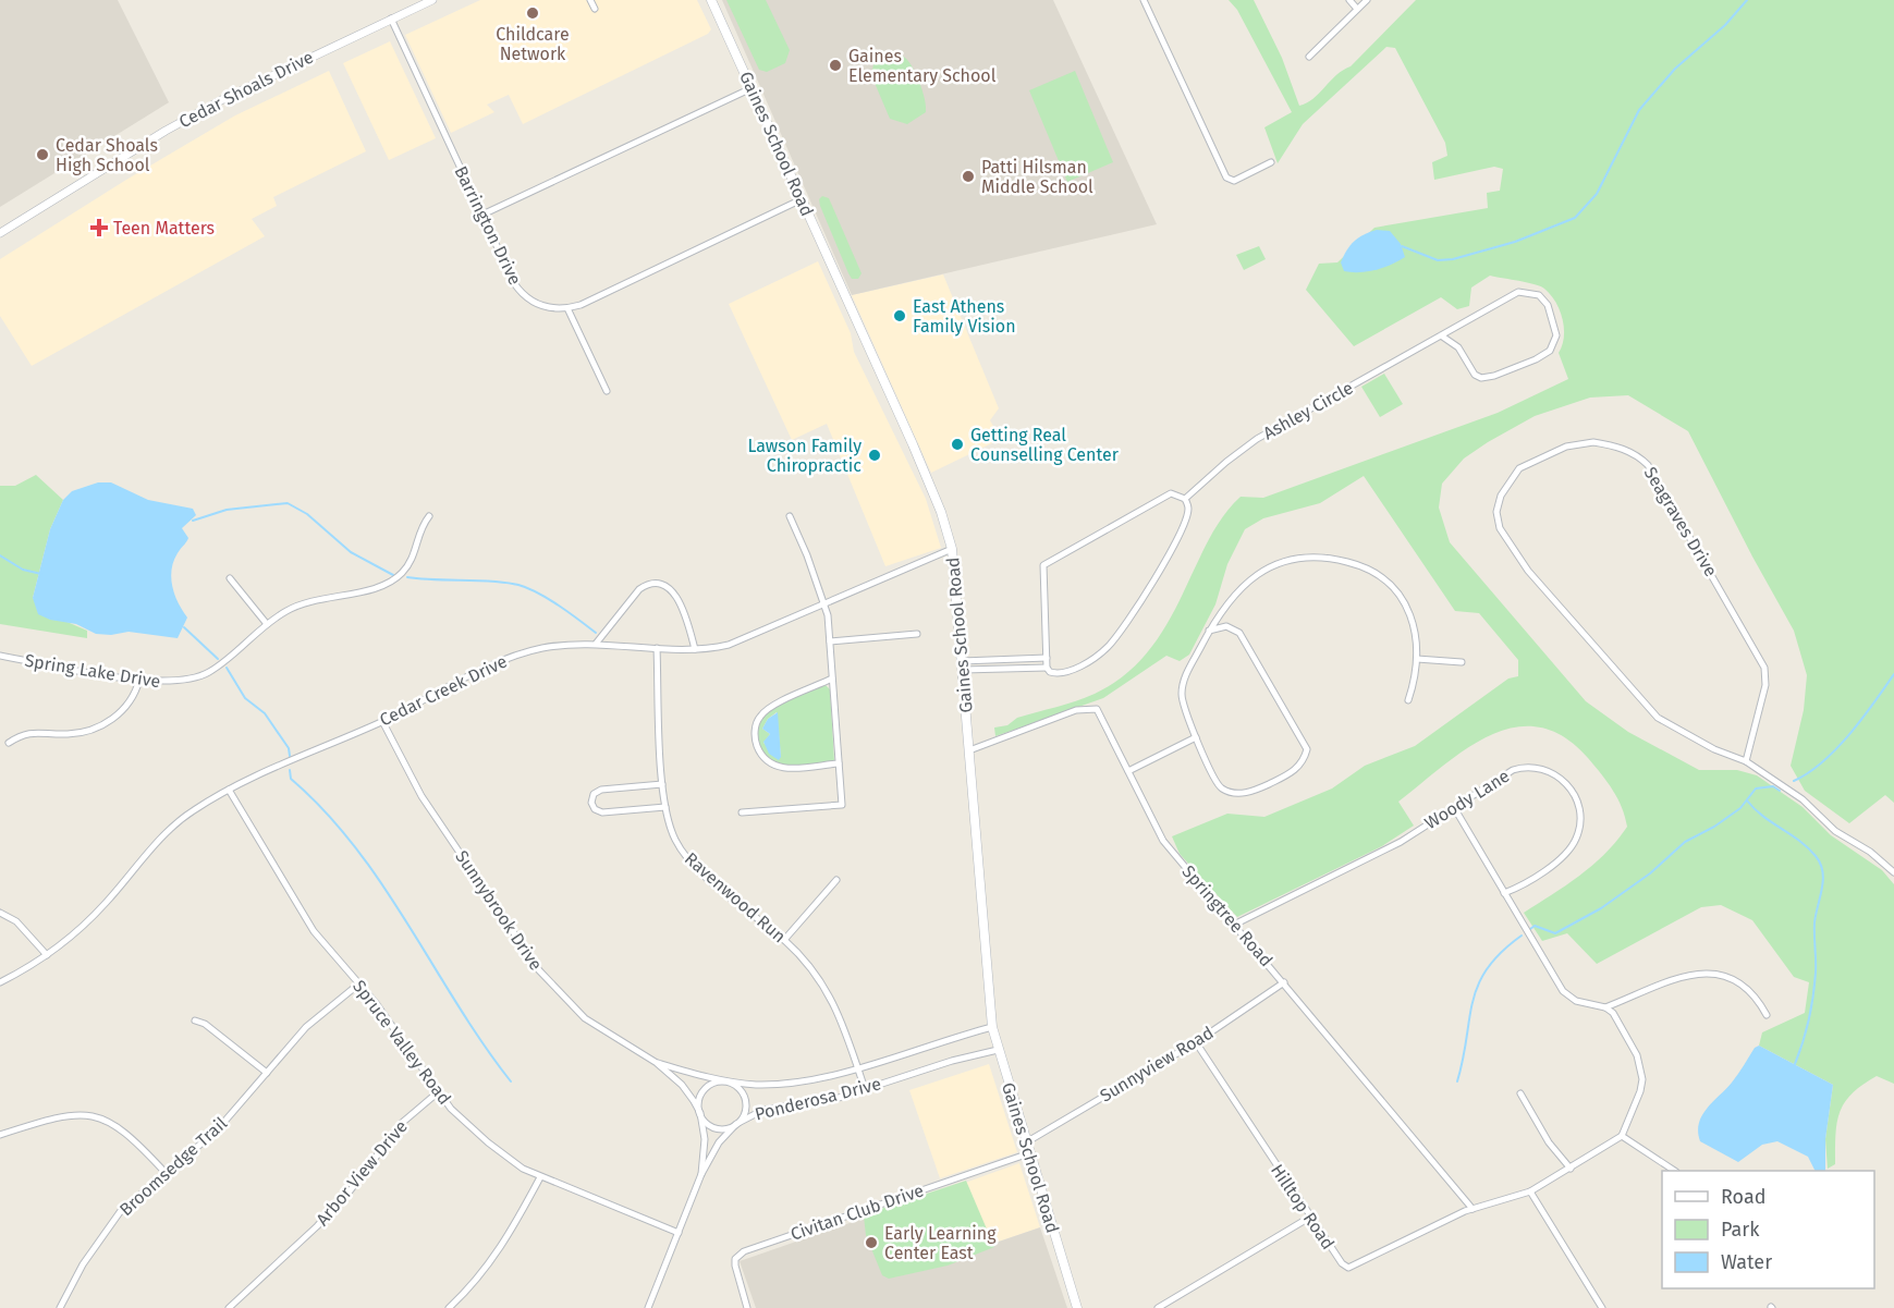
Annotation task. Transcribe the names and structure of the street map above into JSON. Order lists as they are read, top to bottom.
{
  "streets": {
    "main road": ["Gaines School Road"],
    "street": [
      "Cedar Shoals Drive",
      "Barrington Drive",
      "Ashley Circle",
      "Seagraves Drive",
      "Spring Lake Drive",
      "Cedar Creek Drive",
      "Woody Lane",
      "Ravenwood Run",
      "Sunnybrook Drive",
      "Springtree Road",
      "Spruce Valley Road",
      "Sunnyview Road",
      "Ponderosa Drive",
      "Broomsedge Trail",
      "Arbor View Drive",
      "Hilltop Road",
      "Civitan Club Drive"
    ]
  },
  "crossings": [
    ["Cedar Shoals Drive", "Barrington Drive"],
    ["Gaines School Road", "Cedar Creek Drive"],
    ["Gaines School Road", "Springtree Road"],
    ["Gaines School Road", "Sunnyview Road"],
    ["Gaines School Road", "Ponderosa Drive"],
    ["Gaines School Road", "Civitan Club Drive"],
    ["Cedar Creek Drive", "Ravenwood Run"],
    ["Cedar Creek Drive", "Sunnybrook Drive"],
    ["Cedar Creek Drive", "Spruce Valley Road"],
    ["Woody Lane", "Springtree Road"],
    ["Ravenwood Run", "Ponderosa Drive"],
    ["Sunnybrook Drive", "Ponderosa Drive"],
    ["Springtree Road", "Sunnyview Road"],
    ["Springtree Road", "Hilltop Road"],
    ["Spruce Valley Road", "Ponderosa Drive"],
    ["Spruce Valley Road", "Broomsedge Trail"],
    ["Spruce Valley Road", "Arbor View Drive"],
    ["Sunnyview Road", "Hilltop Road"]
  ],
  "places": {
    "other": [
      "Childcare Network",
      "Gaines Elementary School",
      "Cedar Shoals High School",
      "Patti Hilsman Middle School",
      "East Athens Family Vision",
      "Getting Real Counselling Center",
      "Lawson Family Chiropractic",
      "Early Learning Center East"
    ],
    "health": ["Teen Matters"]
  },
  "legend": ["Road", "Park", "Water"]
}
